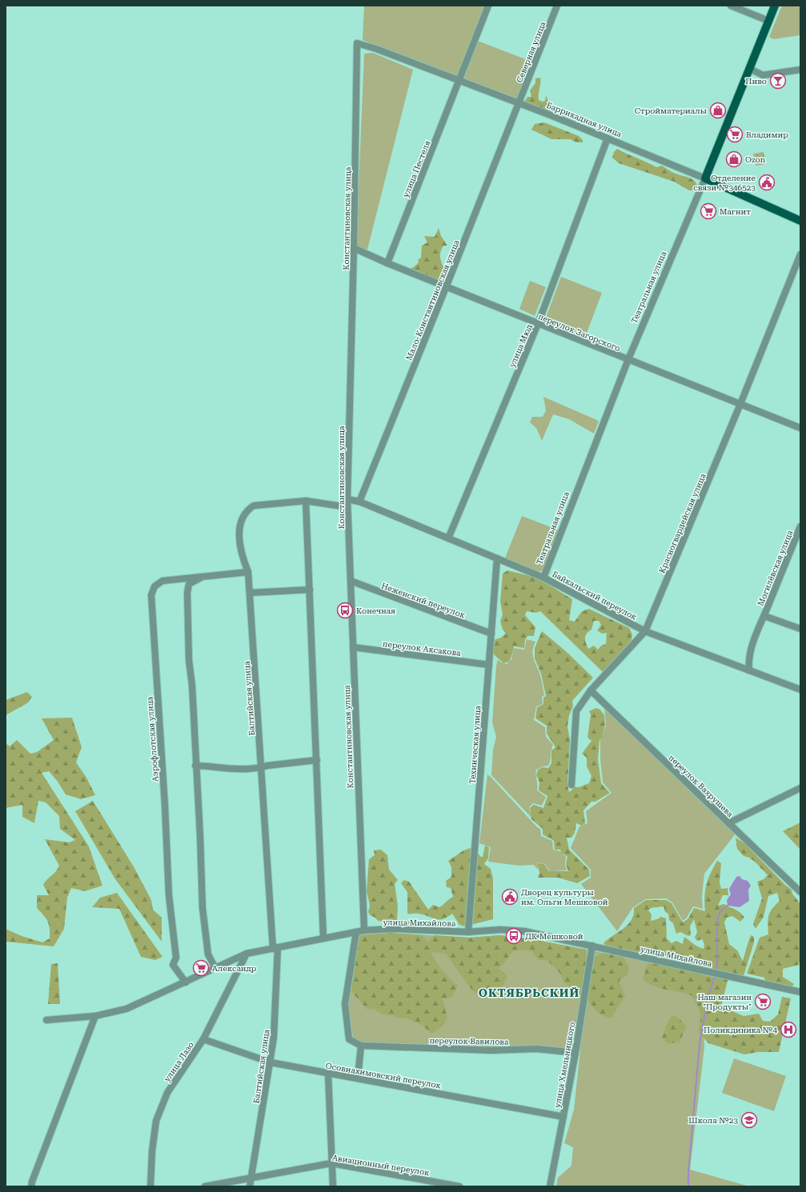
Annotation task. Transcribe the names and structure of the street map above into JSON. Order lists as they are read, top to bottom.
{
  "streets": {
    "main road": ["Баррикадная улица", "Театральная улица"],
    "street": [
      "Северная улица",
      "улица Пестеля",
      "Константиновская улица",
      "Мало-Константиновская улица",
      "переулок Загорского",
      "улица Мюд",
      "Красногвардейская улица",
      "Могилёвская улица",
      "Байкальский переулок",
      "Неженский переулок",
      "переулок Аксакова",
      "Балтийская улица",
      "Аэрофлотская улица",
      "Техническая улица",
      "переулок Вахрушева",
      "улица Михайлова",
      "переулок Вавилова",
      "улица Лазо",
      "улица Хмельницкого",
      "Осовиахимовский переулок",
      "Авиационный переулок"
    ]
  },
  "crossings": [
    ["Северная улица", "Баррикадная улица"],
    ["Северная улица", "Мало-Константиновская улица"],
    ["Баррикадная улица", "улица Пестеля"],
    ["Баррикадная улица", "Константиновская улица"],
    ["Баррикадная улица", "Театральная улица"],
    ["Баррикадная улица", "Мало-Константиновская улица"],
    ["Баррикадная улица", "улица Мюд"],
    ["улица Пестеля", "переулок Загорского"],
    ["Константиновская улица", "переулок Загорского"],
    ["Константиновская улица", "Байкальский переулок"],
    ["Константиновская улица", "Неженский переулок"],
    ["Константиновская улица", "переулок Аксакова"],
    ["Константиновская улица", "Балтийская улица"],
    ["Константиновская улица", "улица Михайлова"],
    ["Театральная улица", "переулок Загорского"],
    ["Театральная улица", "Байкальский переулок"],
    ["Мало-Константиновская улица", "переулок Загорского"],
    ["Мало-Константиновская улица", "Байкальский переулок"],
    ["переулок Загорского", "улица Мюд"],
    ["переулок Загорского", "Красногвардейская улица"],
    ["улица Мюд", "Байкальский переулок"],
    ["Красногвардейская улица", "Байкальский переулок"],
    ["Красногвардейская улица", "переулок Вахрушева"],
    ["Байкальский переулок", "Техническая улица"],
    ["Неженский переулок", "Техническая улица"],
    ["переулок Аксакова", "Техническая улица"],
    ["Балтийская улица", "Аэрофлотская улица"],
    ["Балтийская улица", "улица Михайлова"],
    ["Балтийская улица", "Осовиахимовский переулок"],
    ["Балтийская улица", "Авиационный переулок"],
    ["Аэрофлотская улица", "улица Михайлова"],
    ["Техническая улица", "улица Михайлова"],
    ["улица Михайлова", "улица Лазо"],
    ["улица Михайлова", "улица Хмельницкого"],
    ["переулок Вавилова", "улица Хмельницкого"],
    ["улица Лазо", "Осовиахимовский переулок"],
    ["улица Хмельницкого", "Осовиахимовский переулок"]
  ],
  "districts": ["ОКТЯБРЬСКИЙ"],
  "places": {
    "bar": ["Пиво"],
    "shop": ["Стройматериалы", "Ozon"],
    "supermarket": [
      "Владимир",
      "Магнит",
      "Александр",
      "Наш магазин \"Продукты\""
    ],
    "public building": ["Отделение связи №346523", "Дворец культуры им. Ольги Мешковой"],
    "bus stop": ["Конечная", "ДК Мешковой"],
    "hospital": ["Поликдиника №4"],
    "school or university": ["Школа №23"]
  }
}
